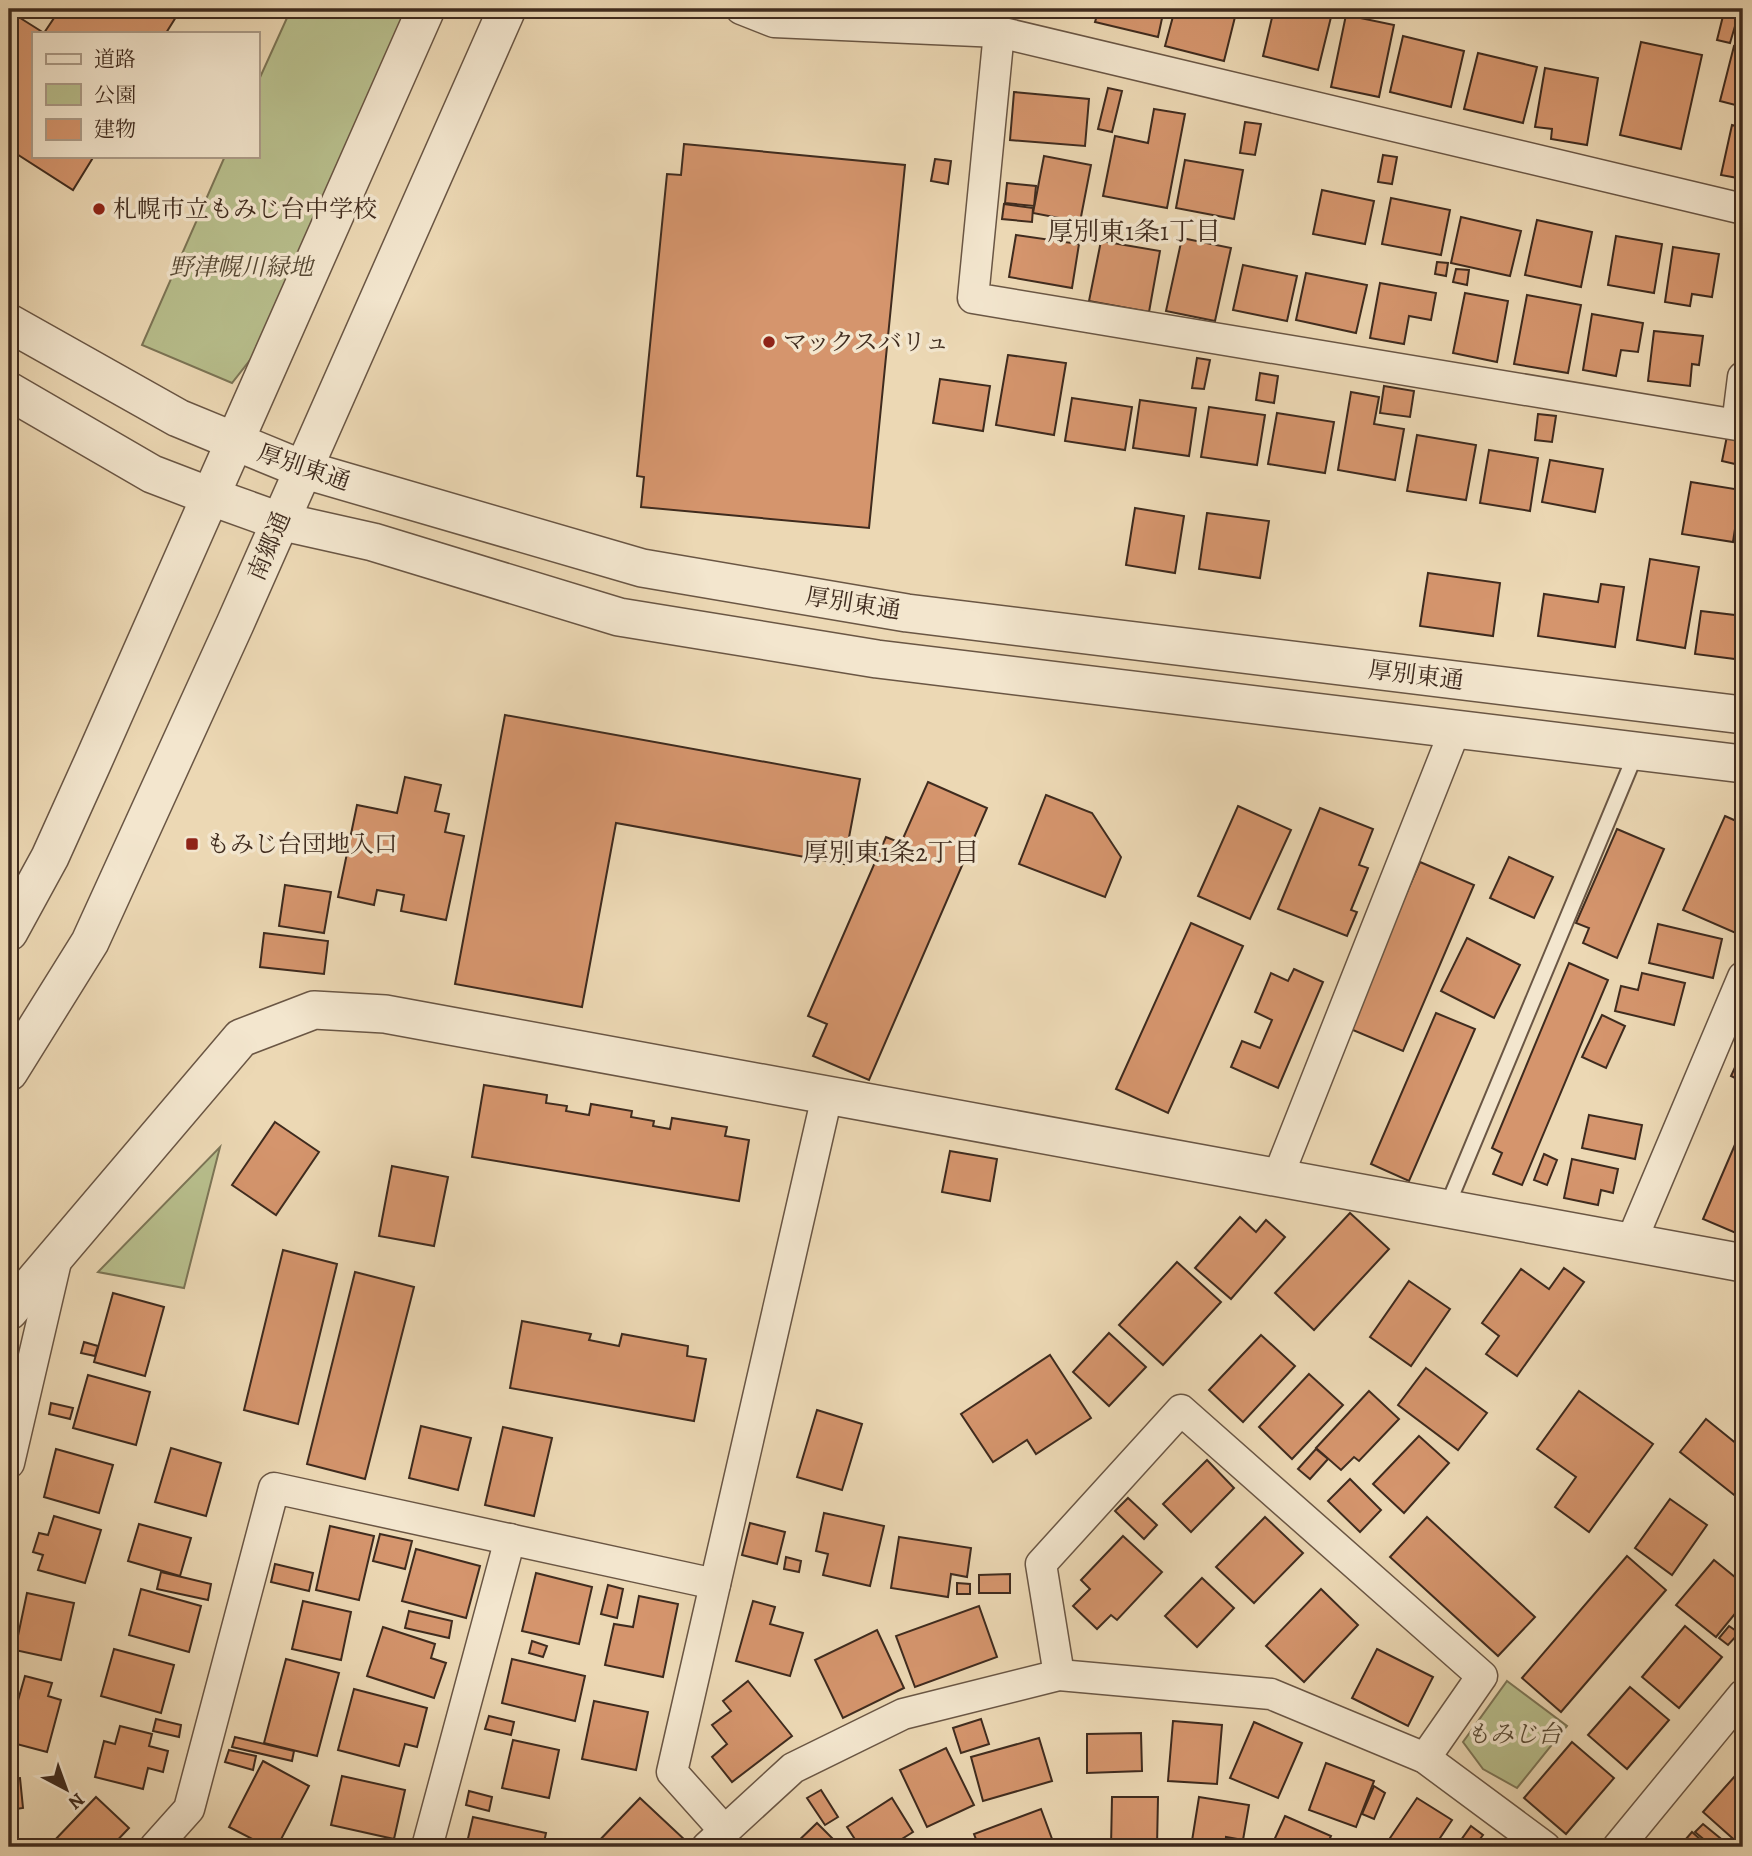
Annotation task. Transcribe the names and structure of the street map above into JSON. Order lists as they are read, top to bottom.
{
  "streets": {
    "street": ["厚別東通", "南郷通"]
  },
  "crossings": [
    ["厚別東通", "南郷通"]
  ],
  "districts": ["厚別東1条1丁目", "厚別東1条2丁目"],
  "parks": ["野津幌川緑地", "もみじ台"],
  "places": {
    "other": ["札幌市立もみじ台中学校", "マックスバリュ"],
    "transit": ["もみじ台団地入口"]
  },
  "legend": ["道路", "公園", "建物"],
  "north": "bottom right"
}
